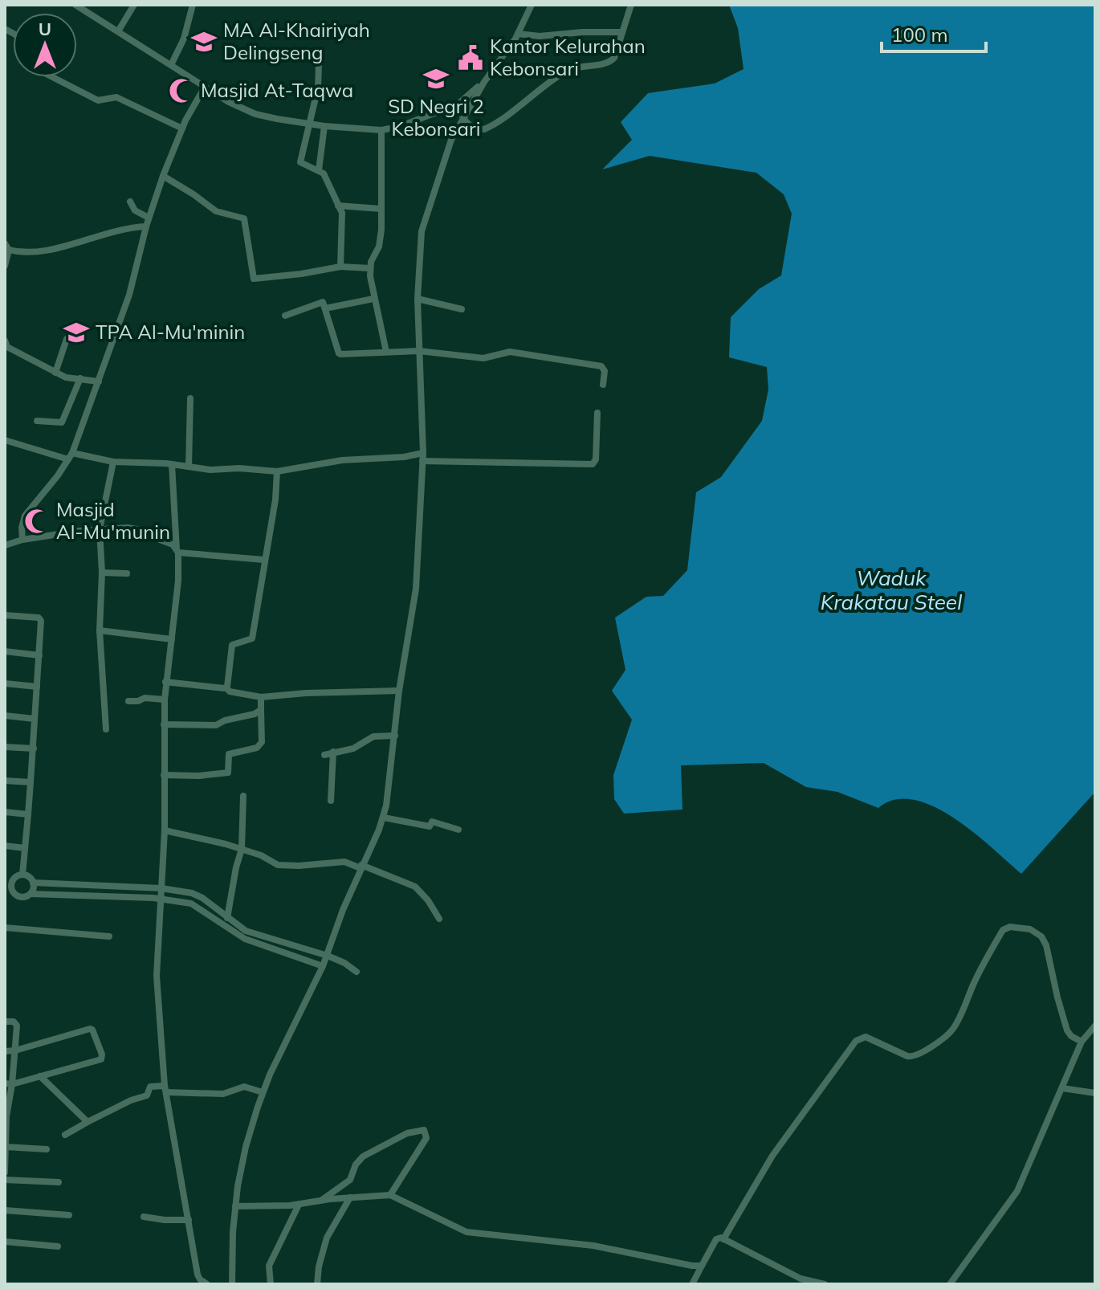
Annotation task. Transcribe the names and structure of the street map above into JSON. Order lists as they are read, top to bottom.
{
  "water": ["Waduk Krakatau Steel"],
  "places": {
    "school or university": ["MA Al-Khairiyah Delingseng", "SD Negri 2 Kebonsari", "TPA Al-Mu'minin"],
    "public building": ["Kantor Kelurahan Kebonsari"],
    "mosque": ["Masjid At-Taqwa", "Masjid Al-Mu'munin"]
  },
  "scale_bar": "100 m",
  "north": "top"
}
